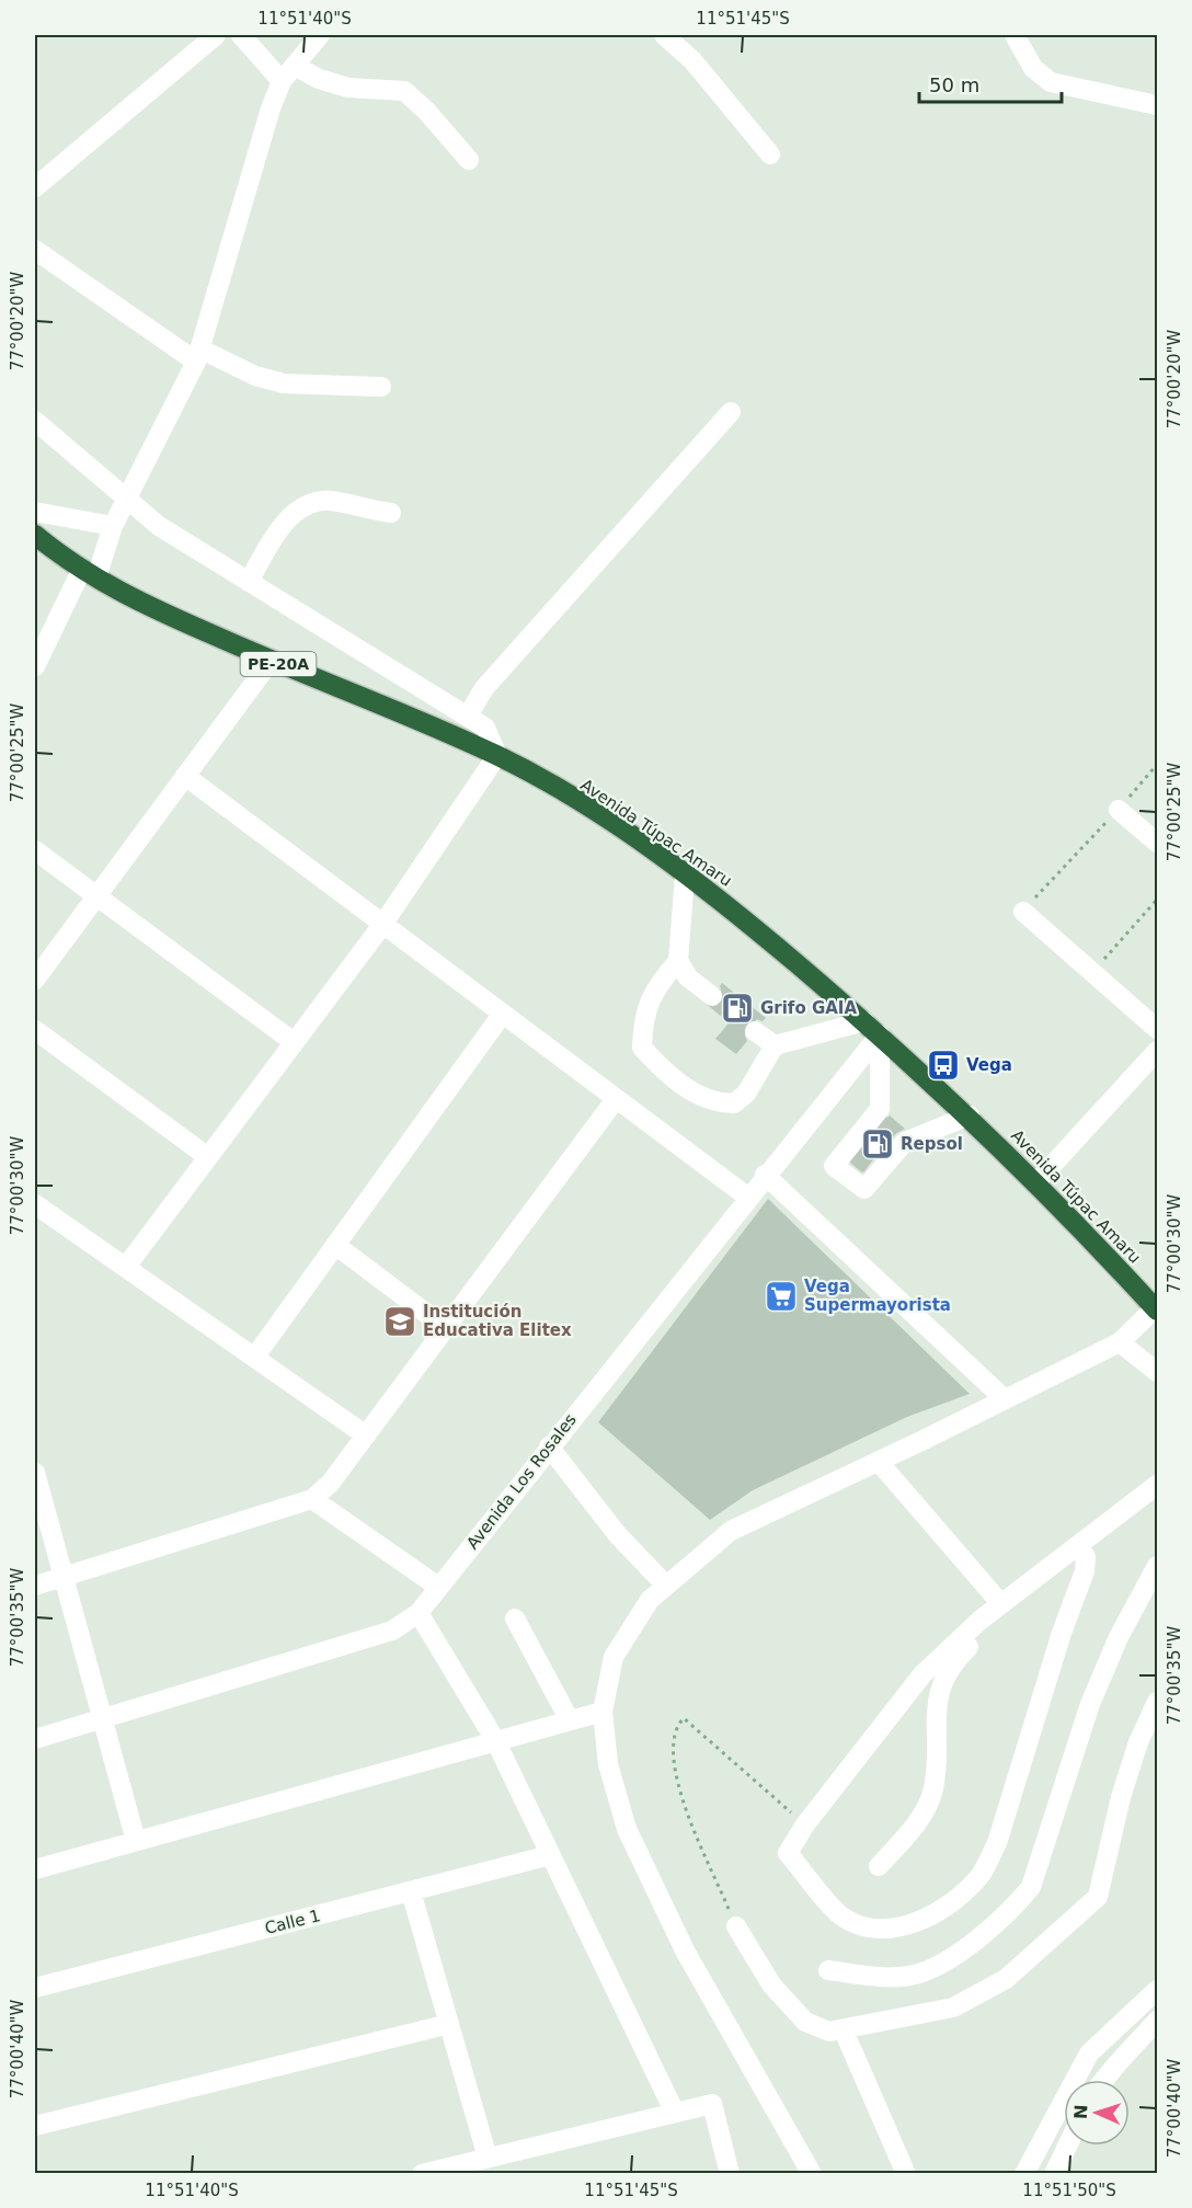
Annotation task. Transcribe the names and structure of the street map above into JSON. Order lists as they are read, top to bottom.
{
  "streets": {
    "highway": ["PE-20A", "Avenida Túpac Amaru"],
    "street": ["Avenida Los Rosales", "Calle 1"]
  },
  "crossings": [
    ["Avenida Túpac Amaru", "Avenida Los Rosales"]
  ],
  "places": {
    "fuel station": ["Grifo GAIA", "Repsol"],
    "bus stop": ["Vega"],
    "supermarket": ["Vega Supermayorista"],
    "school or university": ["Institución Educativa Elitex"]
  },
  "scale_bar": "50 m",
  "north": "left",
  "coordinates": [
    "11°51'40\"S",
    "11°51'45\"S",
    "77°00'20\"W",
    "77°00'25\"W",
    "77°00'30\"W",
    "77°00'35\"W",
    "77°00'40\"W",
    "11°51'50\"S"
  ]
}
